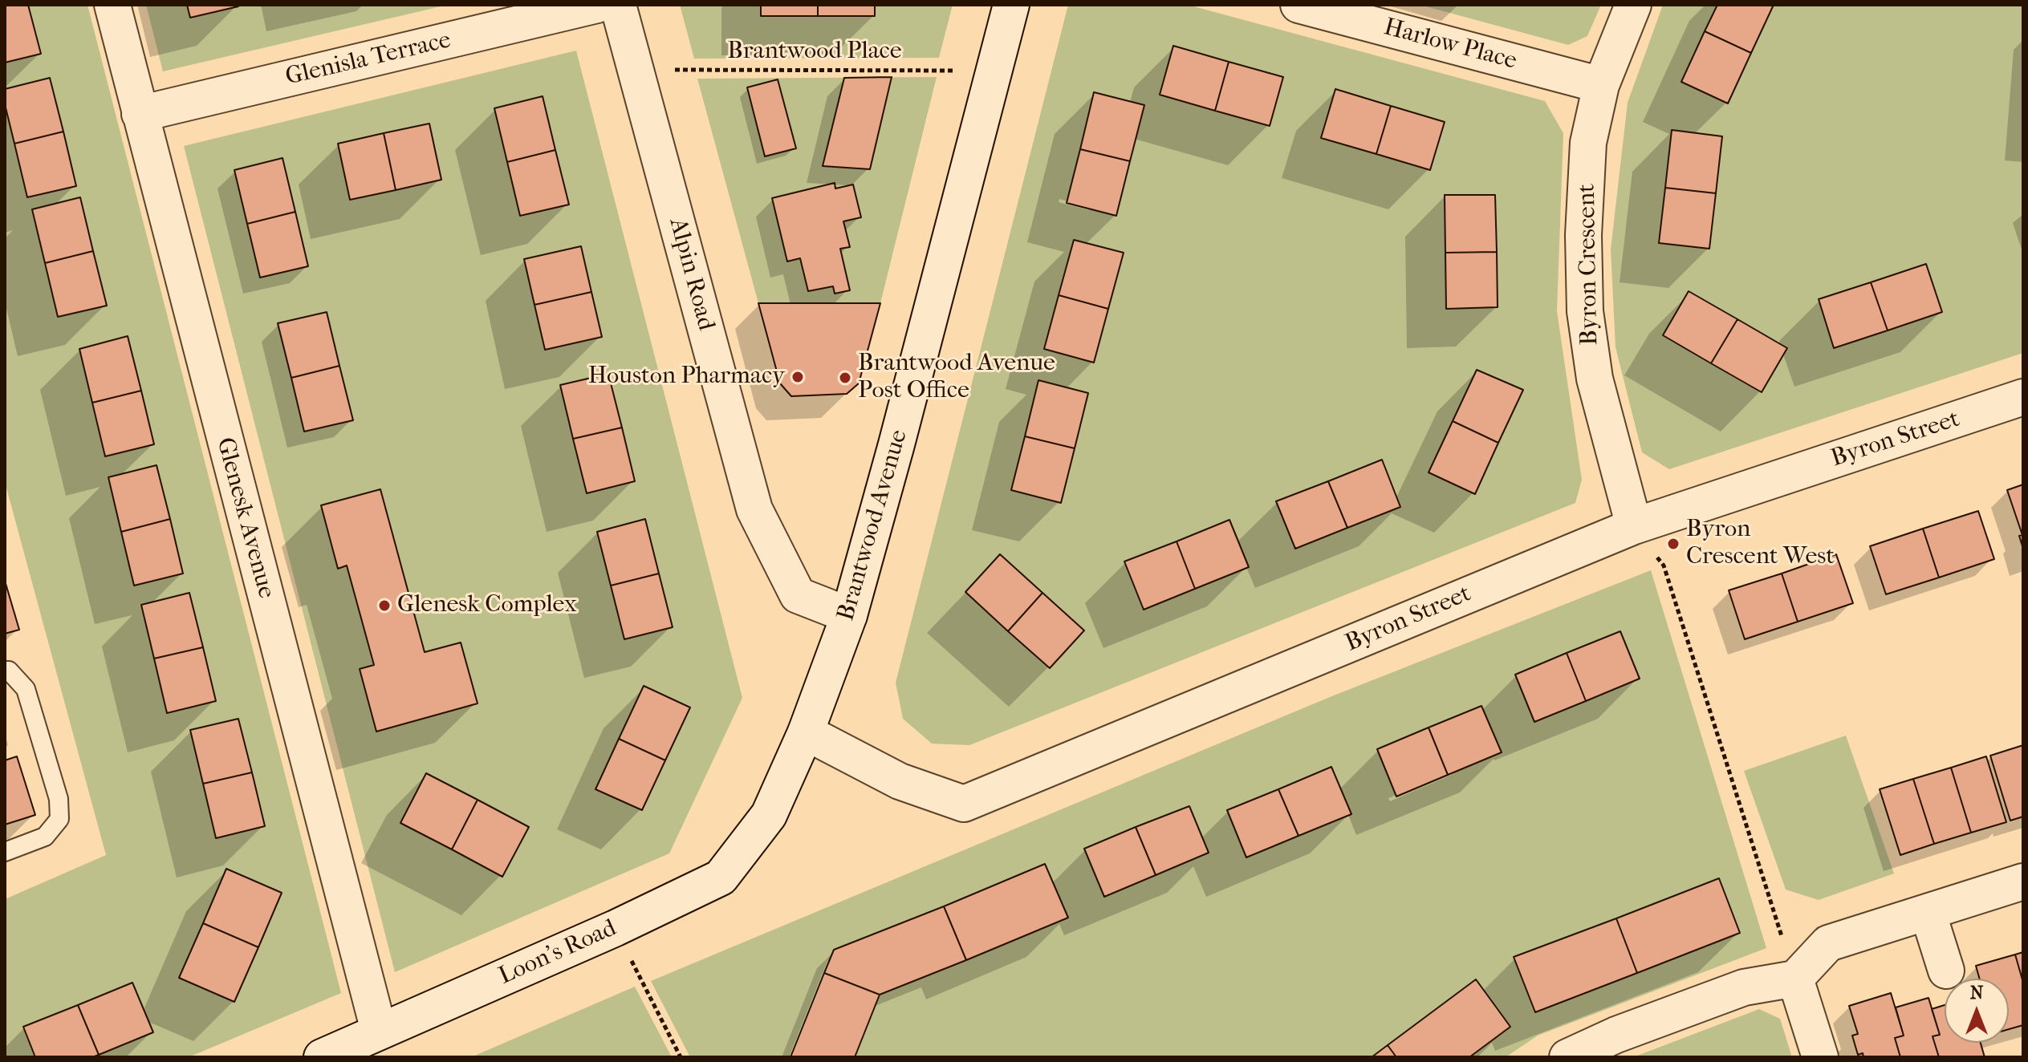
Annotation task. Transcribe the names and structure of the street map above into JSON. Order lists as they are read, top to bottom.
{
  "streets": {
    "street": [
      "Harlow Place",
      "Glenisla Terrace",
      "Byron Crescent",
      "Alpin Road",
      "Byron Street",
      "Glenesk Avenue",
      "Brantwood Avenue",
      "Loon's Road"
    ],
    "path": ["Brantwood Place"]
  },
  "crossings": [
    ["Harlow Place", "Byron Crescent"],
    ["Brantwood Place", "Alpin Road"],
    ["Brantwood Place", "Brantwood Avenue"],
    ["Glenisla Terrace", "Glenesk Avenue"],
    ["Byron Crescent", "Byron Street"],
    ["Alpin Road", "Brantwood Avenue"],
    ["Byron Street", "Brantwood Avenue"],
    ["Glenesk Avenue", "Loon's Road"],
    ["Brantwood Avenue", "Loon's Road"]
  ],
  "places": [
    "Houston Pharmacy",
    "Brantwood Avenue Post Office",
    "Byron Crescent West",
    "Glenesk Complex"
  ],
  "north": "top"
}
